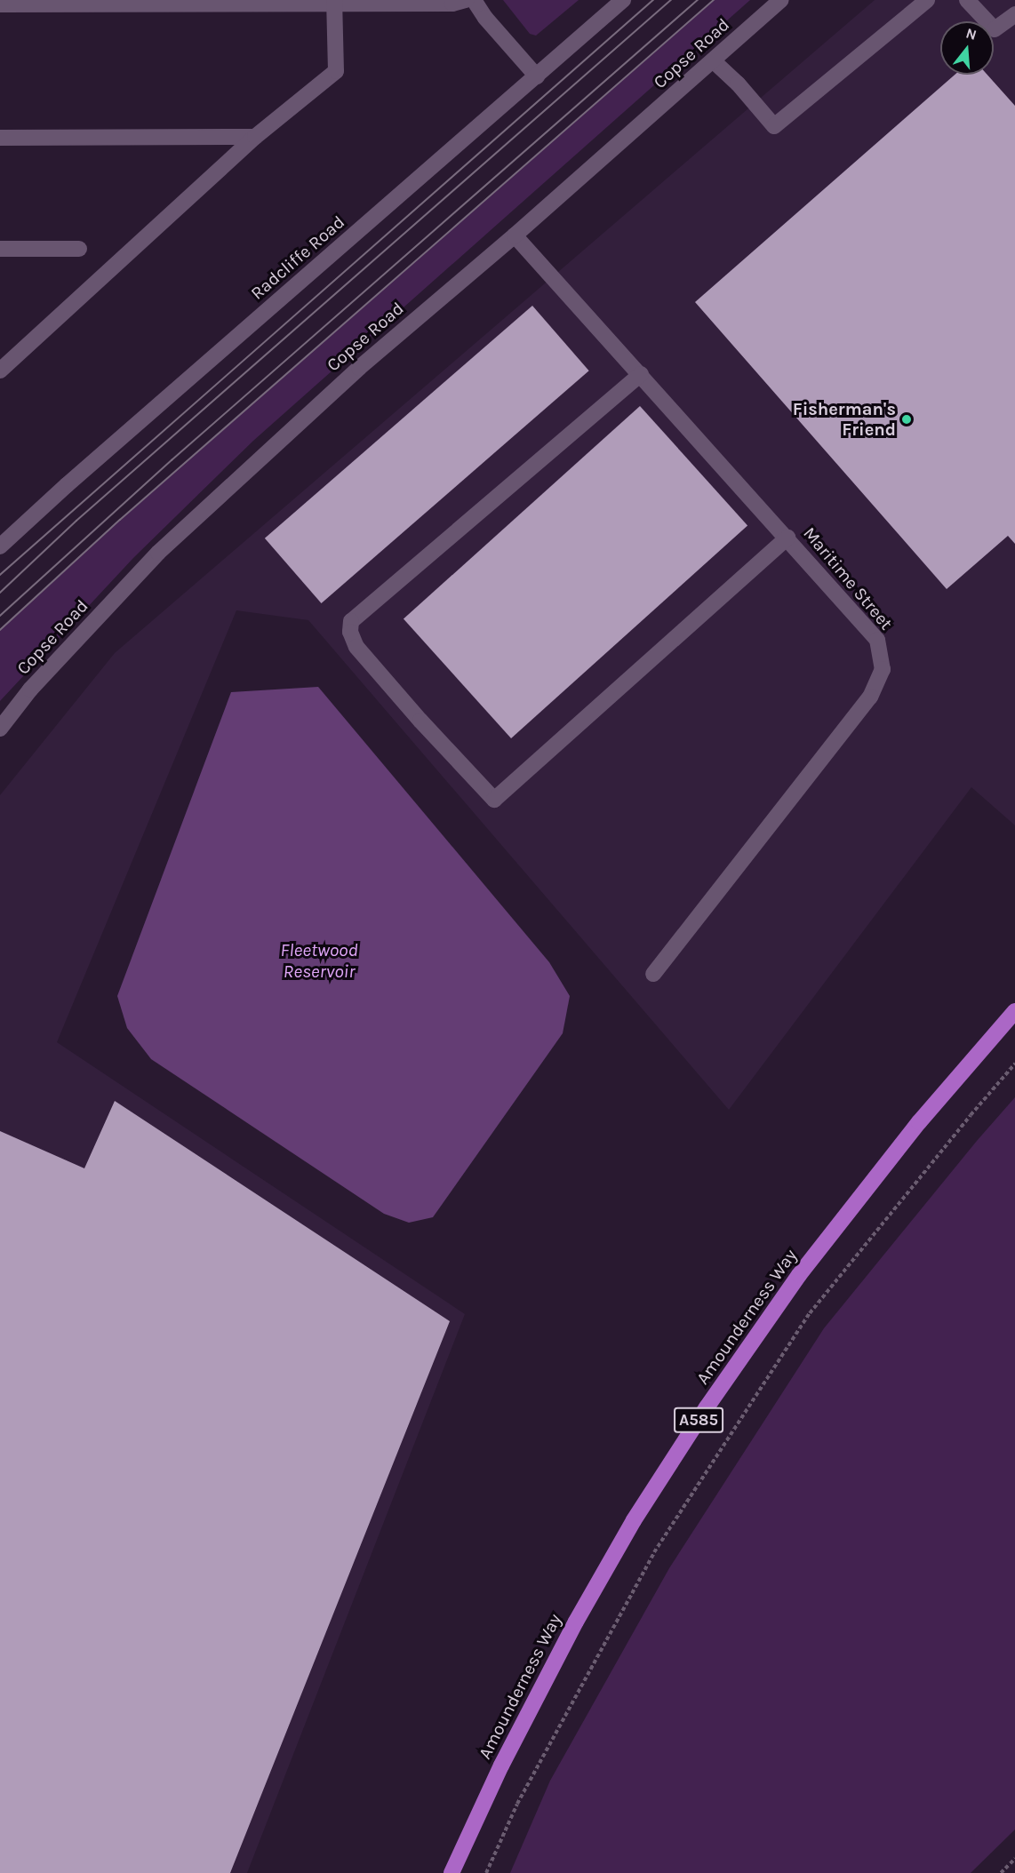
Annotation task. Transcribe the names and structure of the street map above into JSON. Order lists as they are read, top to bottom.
{
  "streets": {
    "highway": ["Amounderness Way", "A585"],
    "street": ["Copse Road", "Radcliffe Road", "Maritime Street"]
  },
  "crossings": [
    ["Copse Road", "Maritime Street"]
  ],
  "water": ["Fleetwood Reservoir"],
  "places": ["Fisherman's Friend"],
  "north": "top"
}
